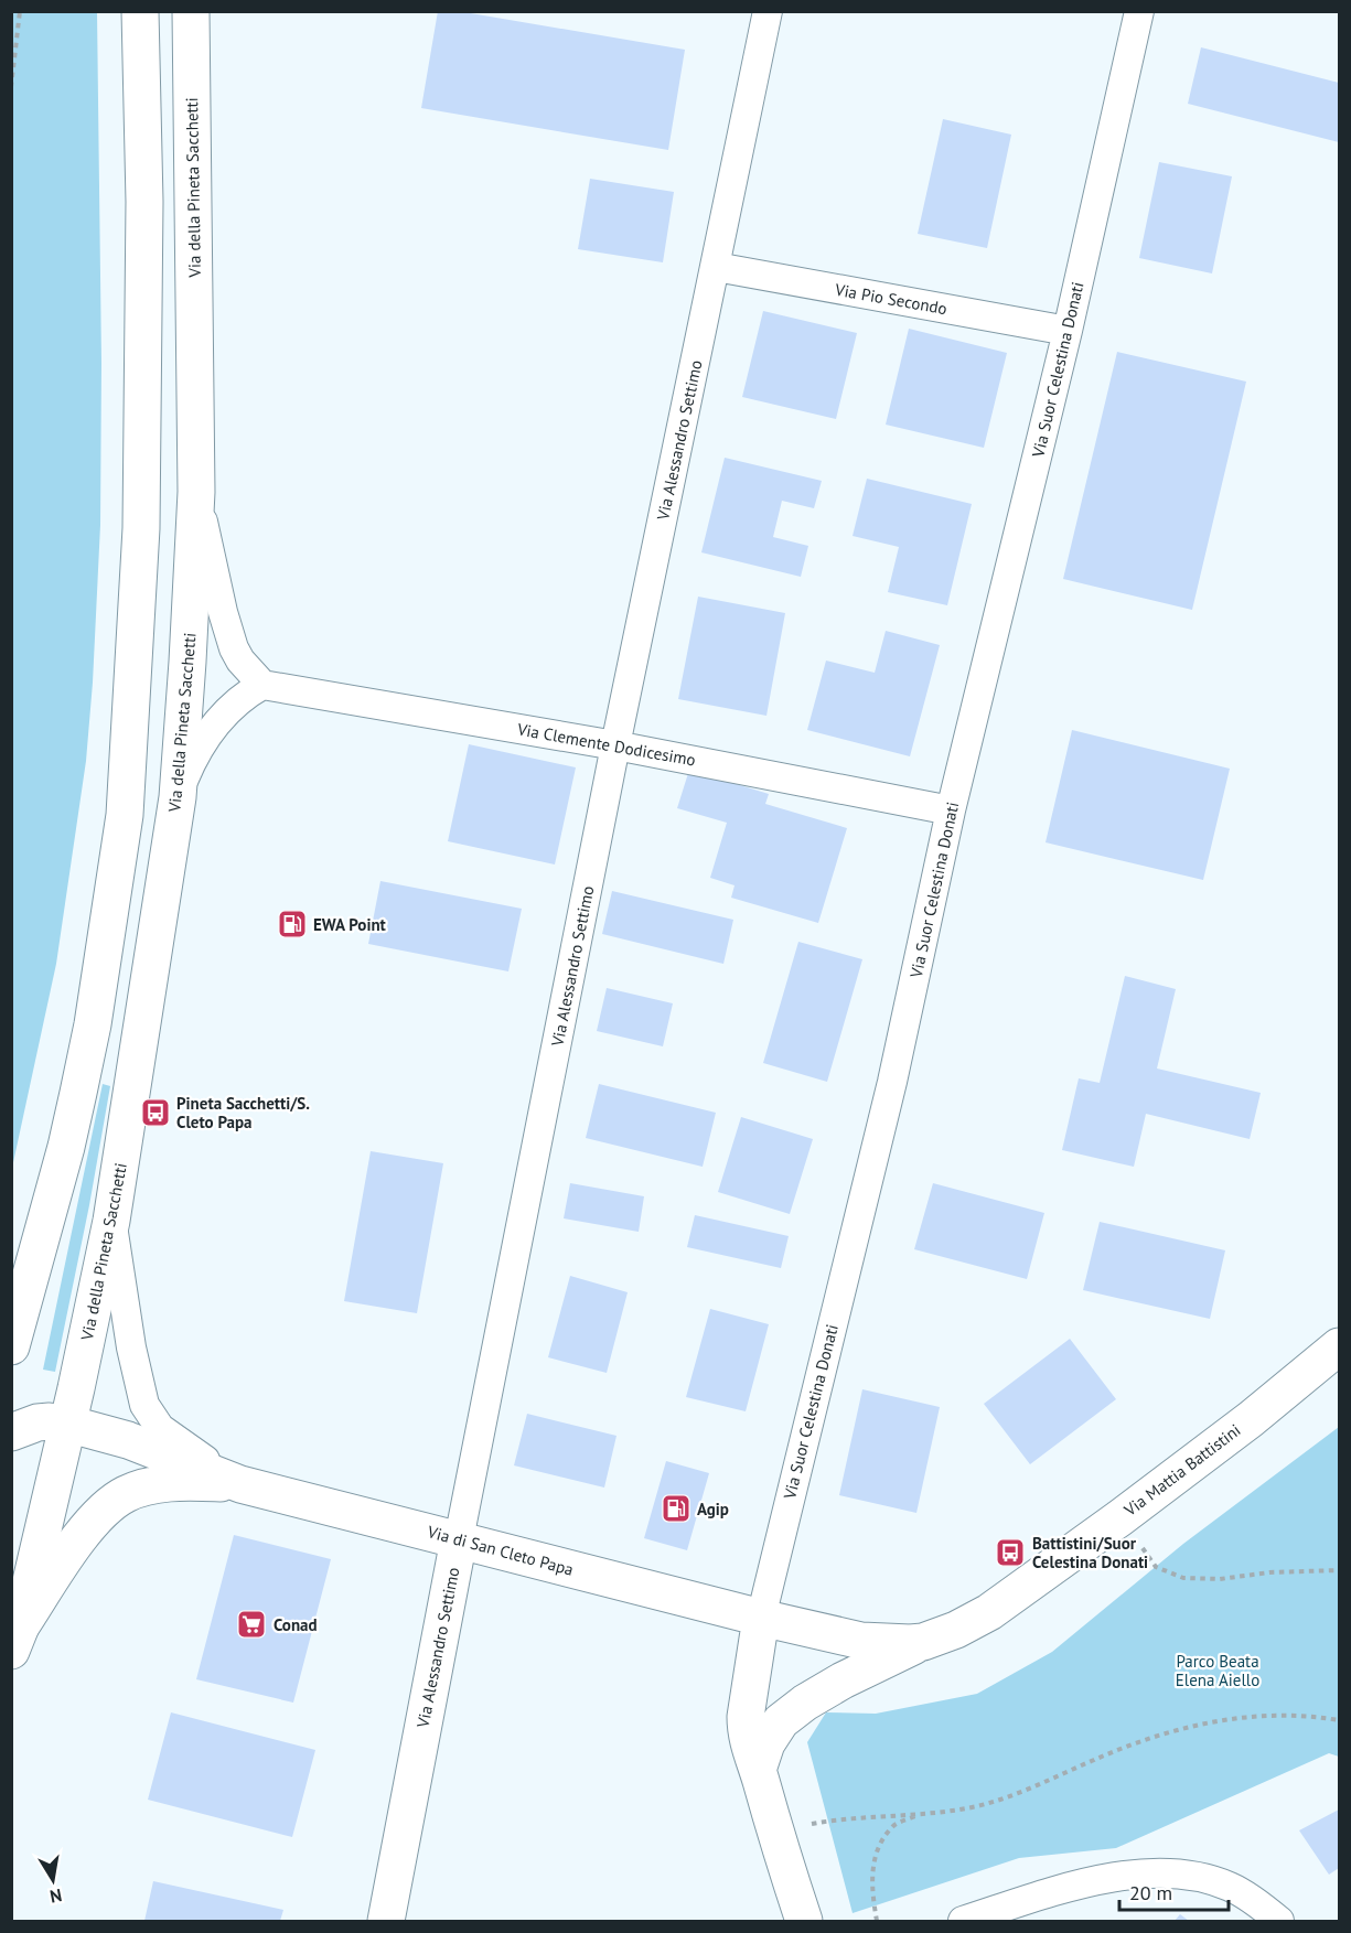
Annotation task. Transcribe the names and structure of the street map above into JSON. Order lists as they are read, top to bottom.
{
  "streets": {
    "main road": [
      "Via della Pineta Sacchetti",
      "Via Suor Celestina Donati",
      "Via Alessandro Settimo",
      "Via Mattia Battistini",
      "Via di San Cleto Papa"
    ],
    "street": ["Via Pio Secondo", "Via Clemente Dodicesimo"]
  },
  "crossings": [
    ["Via della Pineta Sacchetti", "Via di San Cleto Papa"],
    ["Via Pio Secondo", "Via Suor Celestina Donati"],
    ["Via Pio Secondo", "Via Alessandro Settimo"],
    ["Via Suor Celestina Donati", "Via Clemente Dodicesimo"],
    ["Via Suor Celestina Donati", "Via Mattia Battistini"],
    ["Via Suor Celestina Donati", "Via di San Cleto Papa"],
    ["Via Alessandro Settimo", "Via Clemente Dodicesimo"],
    ["Via Alessandro Settimo", "Via di San Cleto Papa"],
    ["Via Mattia Battistini", "Via di San Cleto Papa"]
  ],
  "parks": ["Parco Beata Elena Aiello"],
  "places": {
    "fuel station": ["EWA Point", "Agip"],
    "bus stop": ["Pineta Sacchetti/S. Cleto Papa", "Battistini/Suor Celestina Donati"],
    "supermarket": ["Conad"]
  },
  "scale_bar": "20 m",
  "north": "bottom"
}
